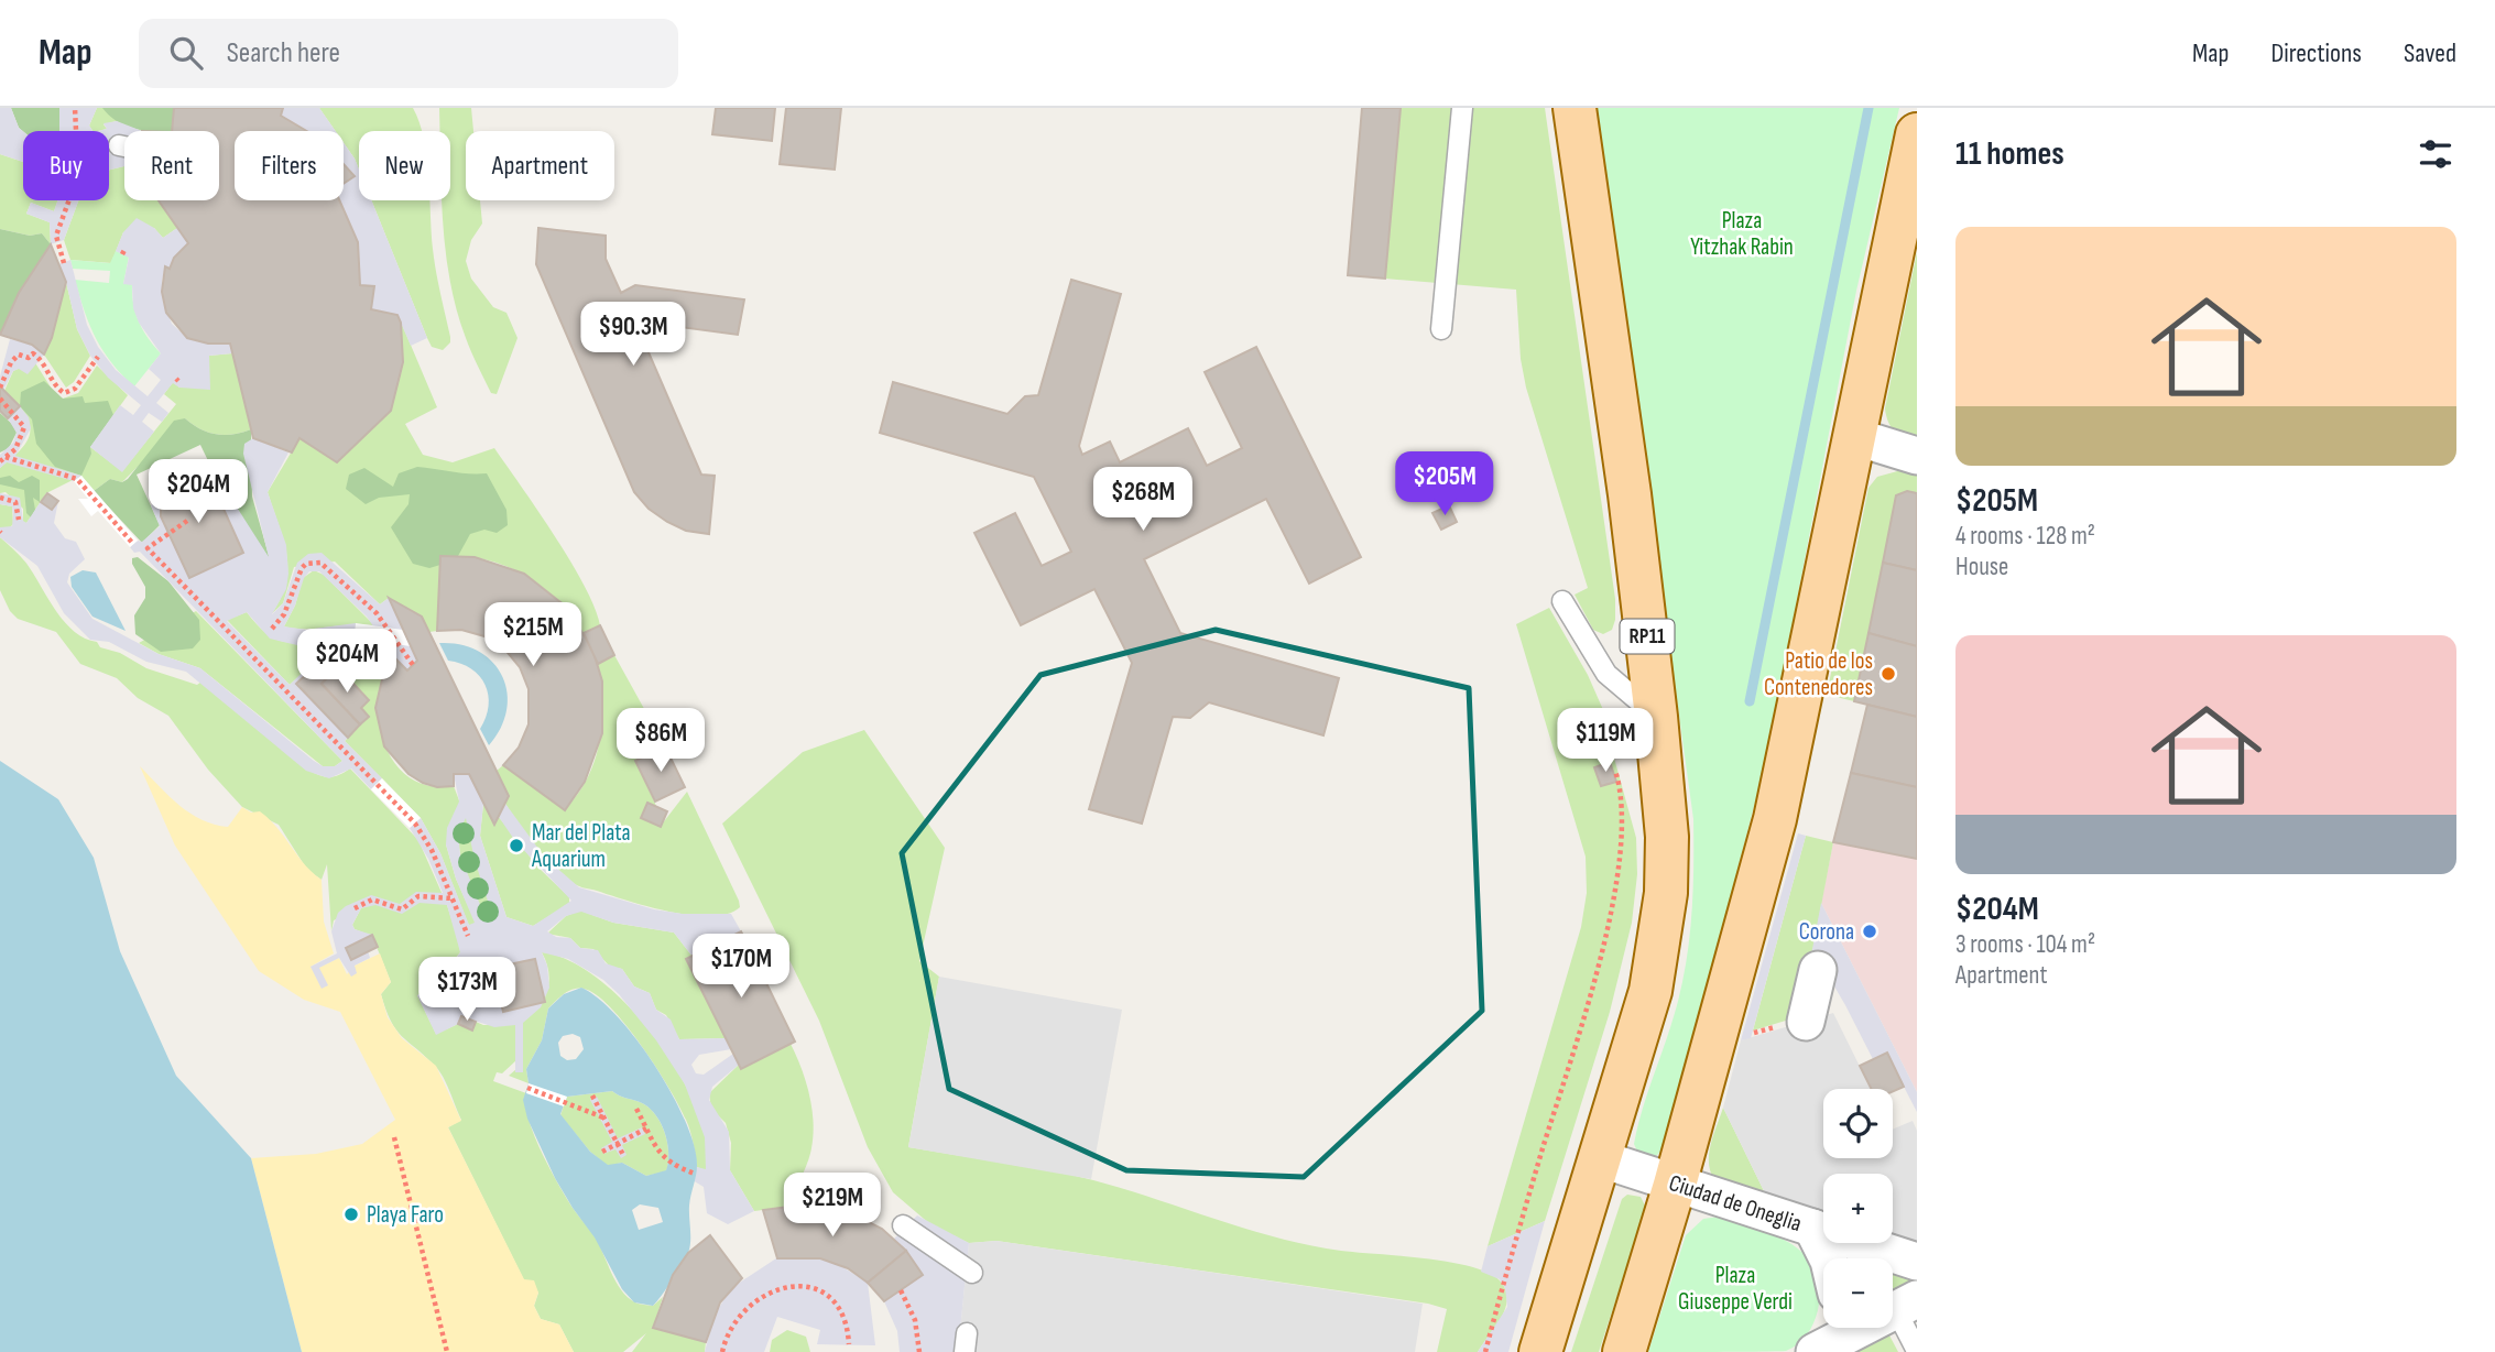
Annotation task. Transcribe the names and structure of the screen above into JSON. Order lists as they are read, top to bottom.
{
  "streets": {
    "main road": ["RP11"],
    "street": ["Ciudad de Oneglia"]
  },
  "crossings": [
    ["RP11", "Ciudad de Oneglia"]
  ],
  "parks": ["Plaza Yitzhak Rabin", "Plaza Giuseppe Verdi"],
  "places": [
    "Patio de los Contenedores",
    "Mar del Plata Aquarium",
    "Corona",
    "Playa Faro"
  ],
  "page": {
    "header": "Map",
    "search": "Search here",
    "nav": ["Map", "Directions", "Saved"],
    "heading": "11 homes",
    "chip": [
      "Buy",
      "Rent",
      "Filters",
      "New",
      "Apartment"
    ],
    "list": [
      {
        "name": "$205M",
        "note": "4 rooms · 128 m² · House"
      },
      {
        "name": "$204M",
        "note": "3 rooms · 104 m² · Apartment"
      }
    ],
    "price": [
      "$90.3M",
      "$205M",
      "$204M",
      "$268M",
      "$215M",
      "$204M",
      "$86M",
      "$119M",
      "$170M",
      "$173M",
      "$219M"
    ],
    "map_buttons": ["+", "−"]
  }
}
